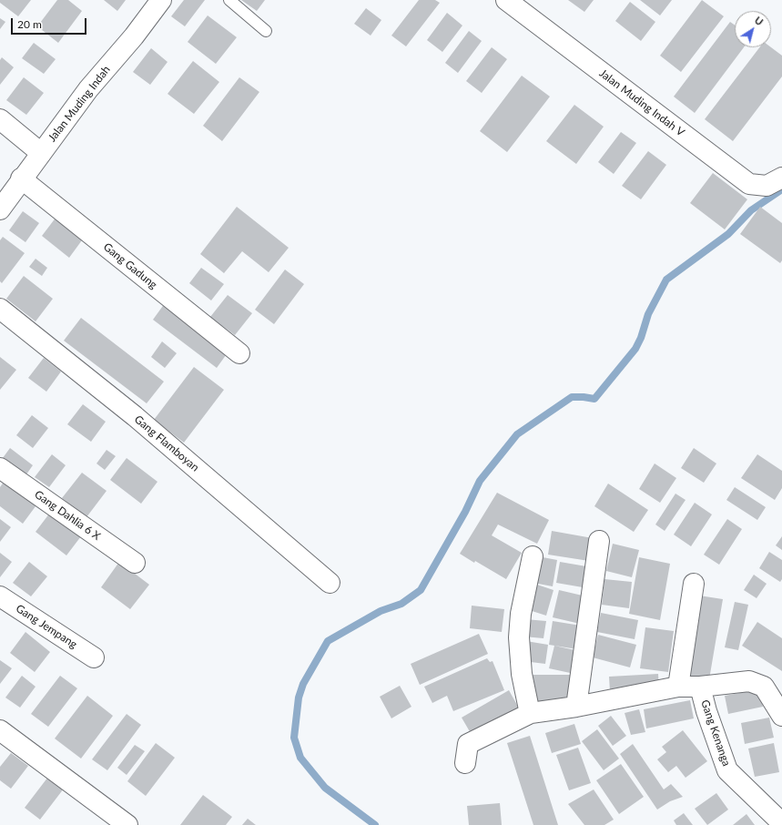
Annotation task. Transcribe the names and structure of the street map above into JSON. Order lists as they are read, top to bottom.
{
  "streets": {
    "street": [
      "Jalan Muding Indah V",
      "Jalan Muding Indah",
      "Gang Gadung",
      "Gang Flamboyan",
      "Gang Dahlia 6 X",
      "Gang Jempang",
      "Gang Kenanga"
    ]
  },
  "crossings": [
    ["Jalan Muding Indah", "Gang Gadung"]
  ],
  "scale_bar": "20 m",
  "north": "top right"
}
